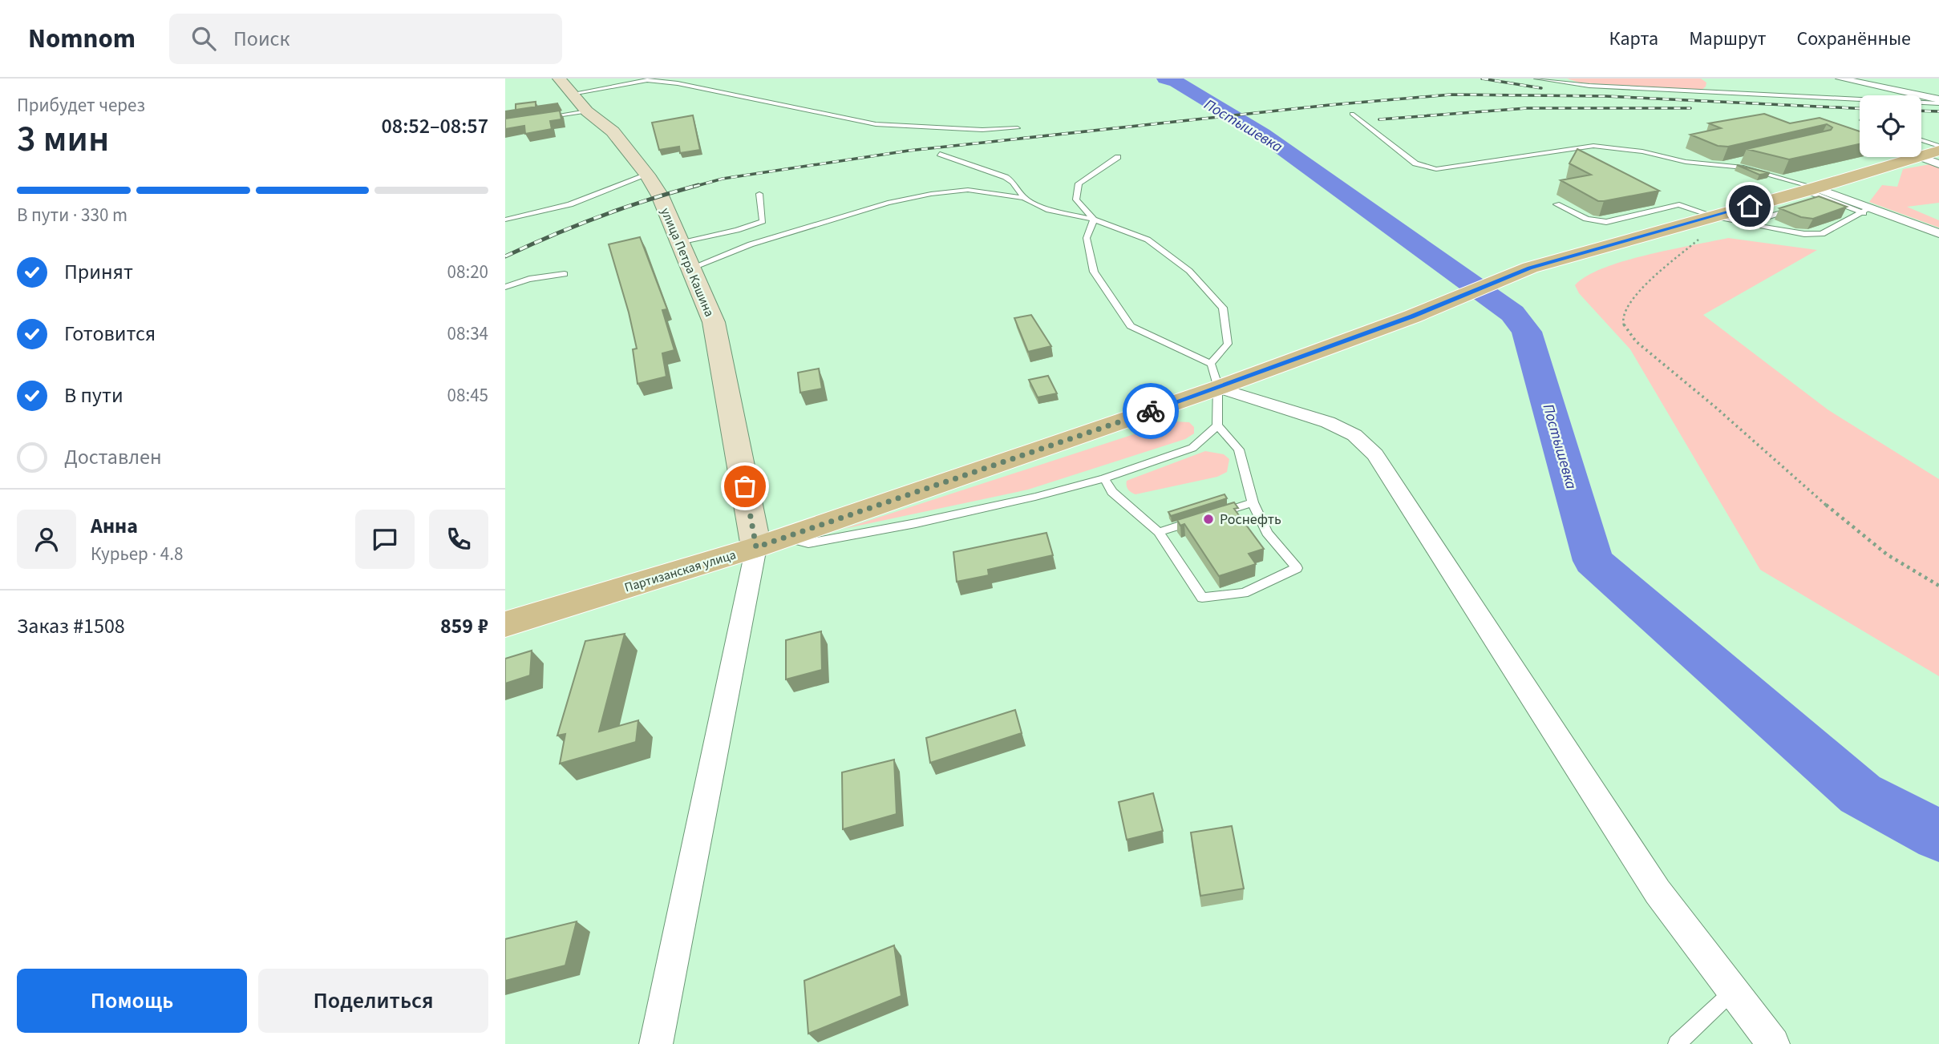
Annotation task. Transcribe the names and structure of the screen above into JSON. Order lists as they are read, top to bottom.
{
  "streets": {
    "main road": ["улица Петра Кашина", "Партизанская улица"]
  },
  "crossings": [
    ["улица Петра Кашина", "Партизанская улица"]
  ],
  "water": ["Постышевка"],
  "places": ["Роснефть"],
  "page": {
    "header": "Nomnom",
    "search": "Поиск",
    "nav": ["Карта", "Маршрут", "Сохранённые"],
    "heading": ["3 мин", "Прибудет через", "08:52–08:57"],
    "panel": [
      "Анна",
      "Курьер · 4.8",
      "Заказ #1508",
      "859 ₽"
    ],
    "bar": "В пути · 330 m",
    "list": [
      ["Принят", "08:20"],
      ["Готовится", "08:34"],
      ["В пути", "08:45"],
      "Доставлен"
    ],
    "buttons": ["Помощь", "Поделиться"]
  }
}
